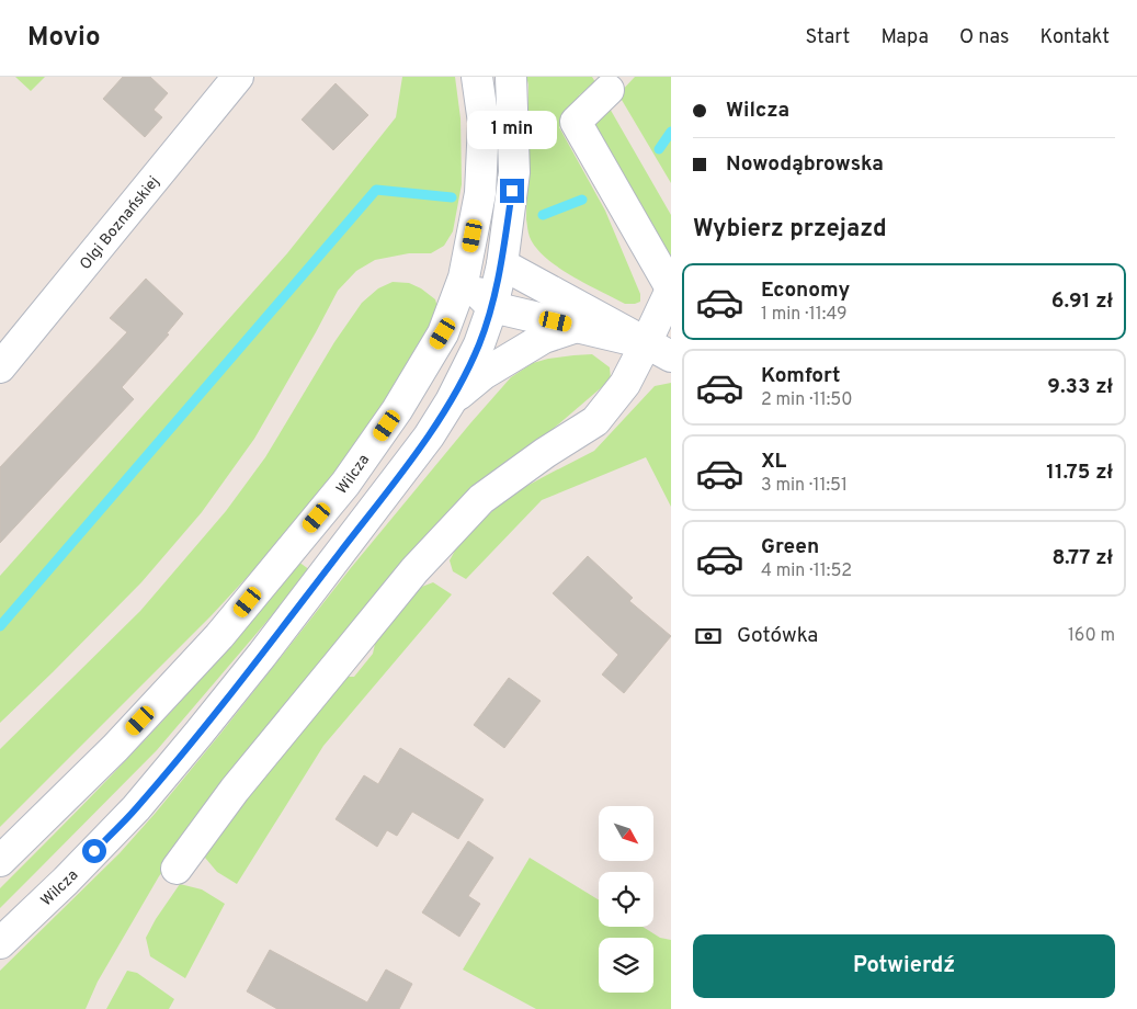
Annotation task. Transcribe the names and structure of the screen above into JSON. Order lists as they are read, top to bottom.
{
  "streets": {
    "street": ["Olgi Boznańskiej", "Wilcza"]
  },
  "north": "bottom right",
  "page": {
    "header": "Movio",
    "nav": [
      "Start",
      "Mapa",
      "O nas",
      "Kontakt"
    ],
    "banner": ["Wilcza", "Nowodąbrowska"],
    "bubble": "1 min",
    "heading": "Wybierz przejazd",
    "list": [
      {
        "name": "Economy",
        "note": "1 min · 11:49",
        "value": "6.91 zł"
      },
      {
        "name": "Komfort",
        "note": "2 min · 11:50",
        "value": "9.33 zł"
      },
      {
        "name": "XL",
        "note": "3 min · 11:51",
        "value": "11.75 zł"
      },
      {
        "name": "Green",
        "note": "4 min · 11:52",
        "value": "8.77 zł"
      }
    ],
    "pay": ["Gotówka", "160 m"],
    "buttons": "Potwierdź"
  }
}
